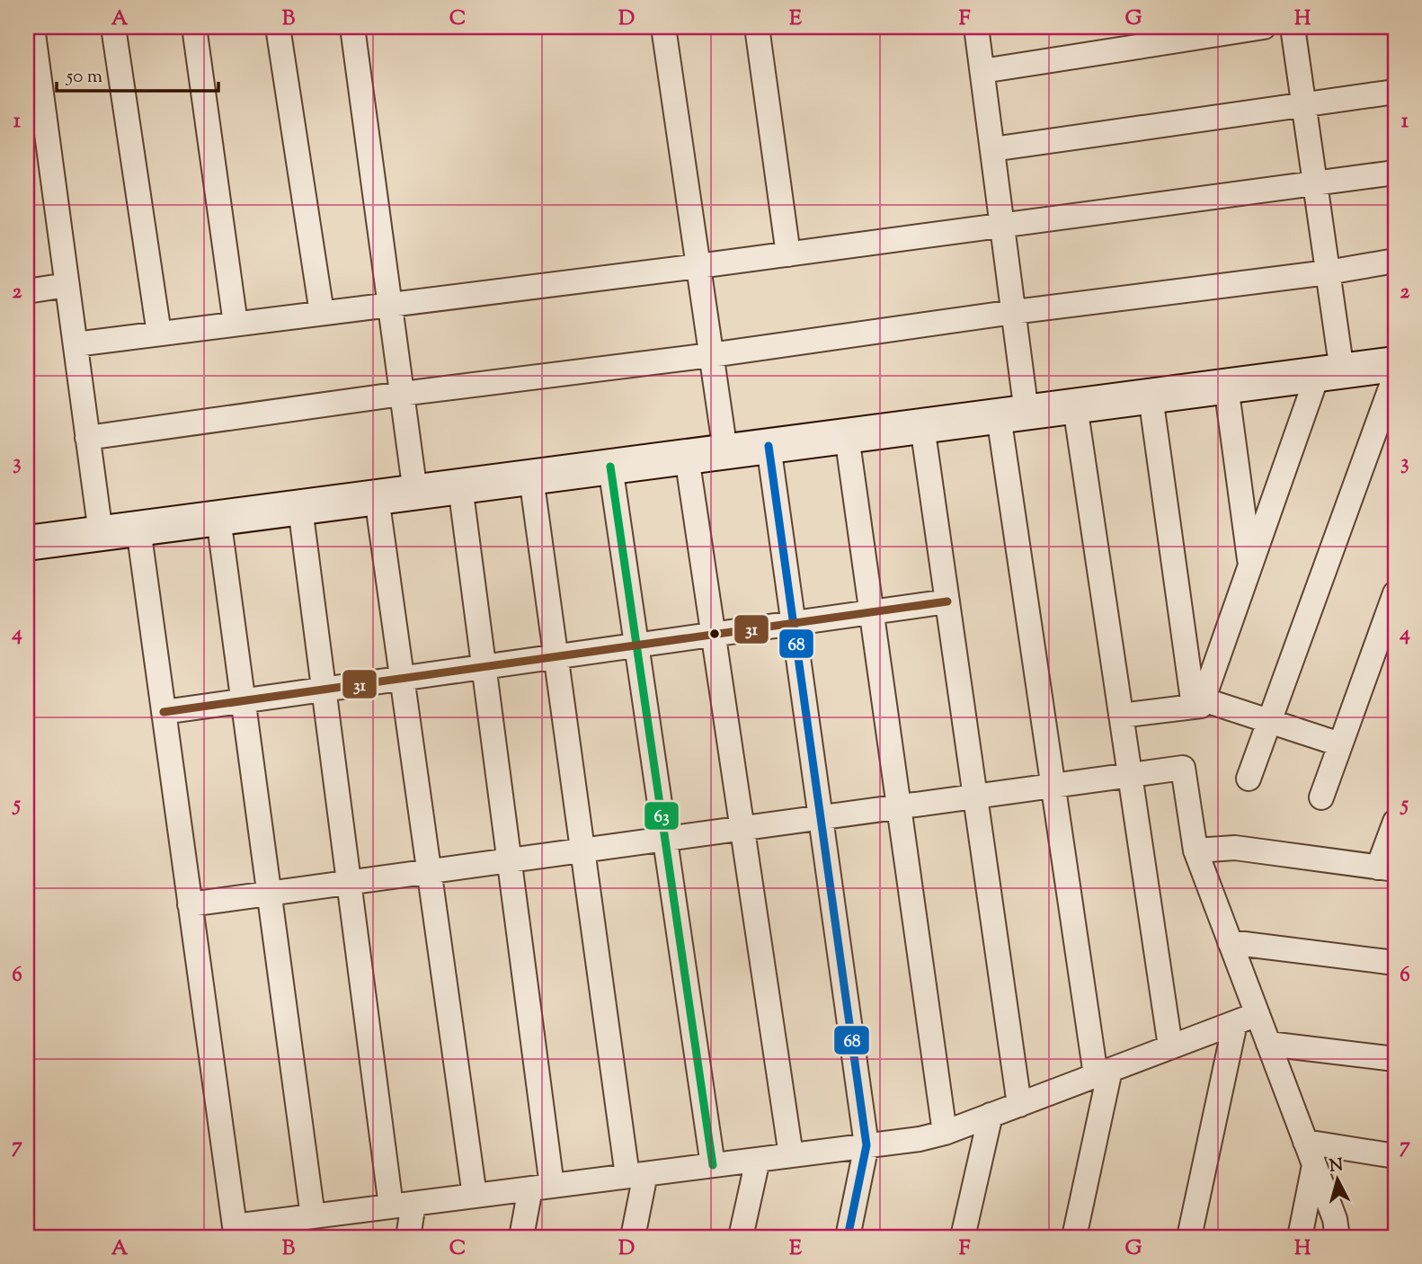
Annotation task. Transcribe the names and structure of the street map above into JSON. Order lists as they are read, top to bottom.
{
  "lines": ["transit line 68", "transit line 63", "transit line 31"],
  "scale_bar": "50 m",
  "north": "top",
  "grid": {
    "columns": [
      "A",
      "B",
      "C",
      "D",
      "E",
      "F",
      "G",
      "H"
    ],
    "rows": [
      "1",
      "2",
      "3",
      "4",
      "5",
      "6",
      "7"
    ]
  }
}
